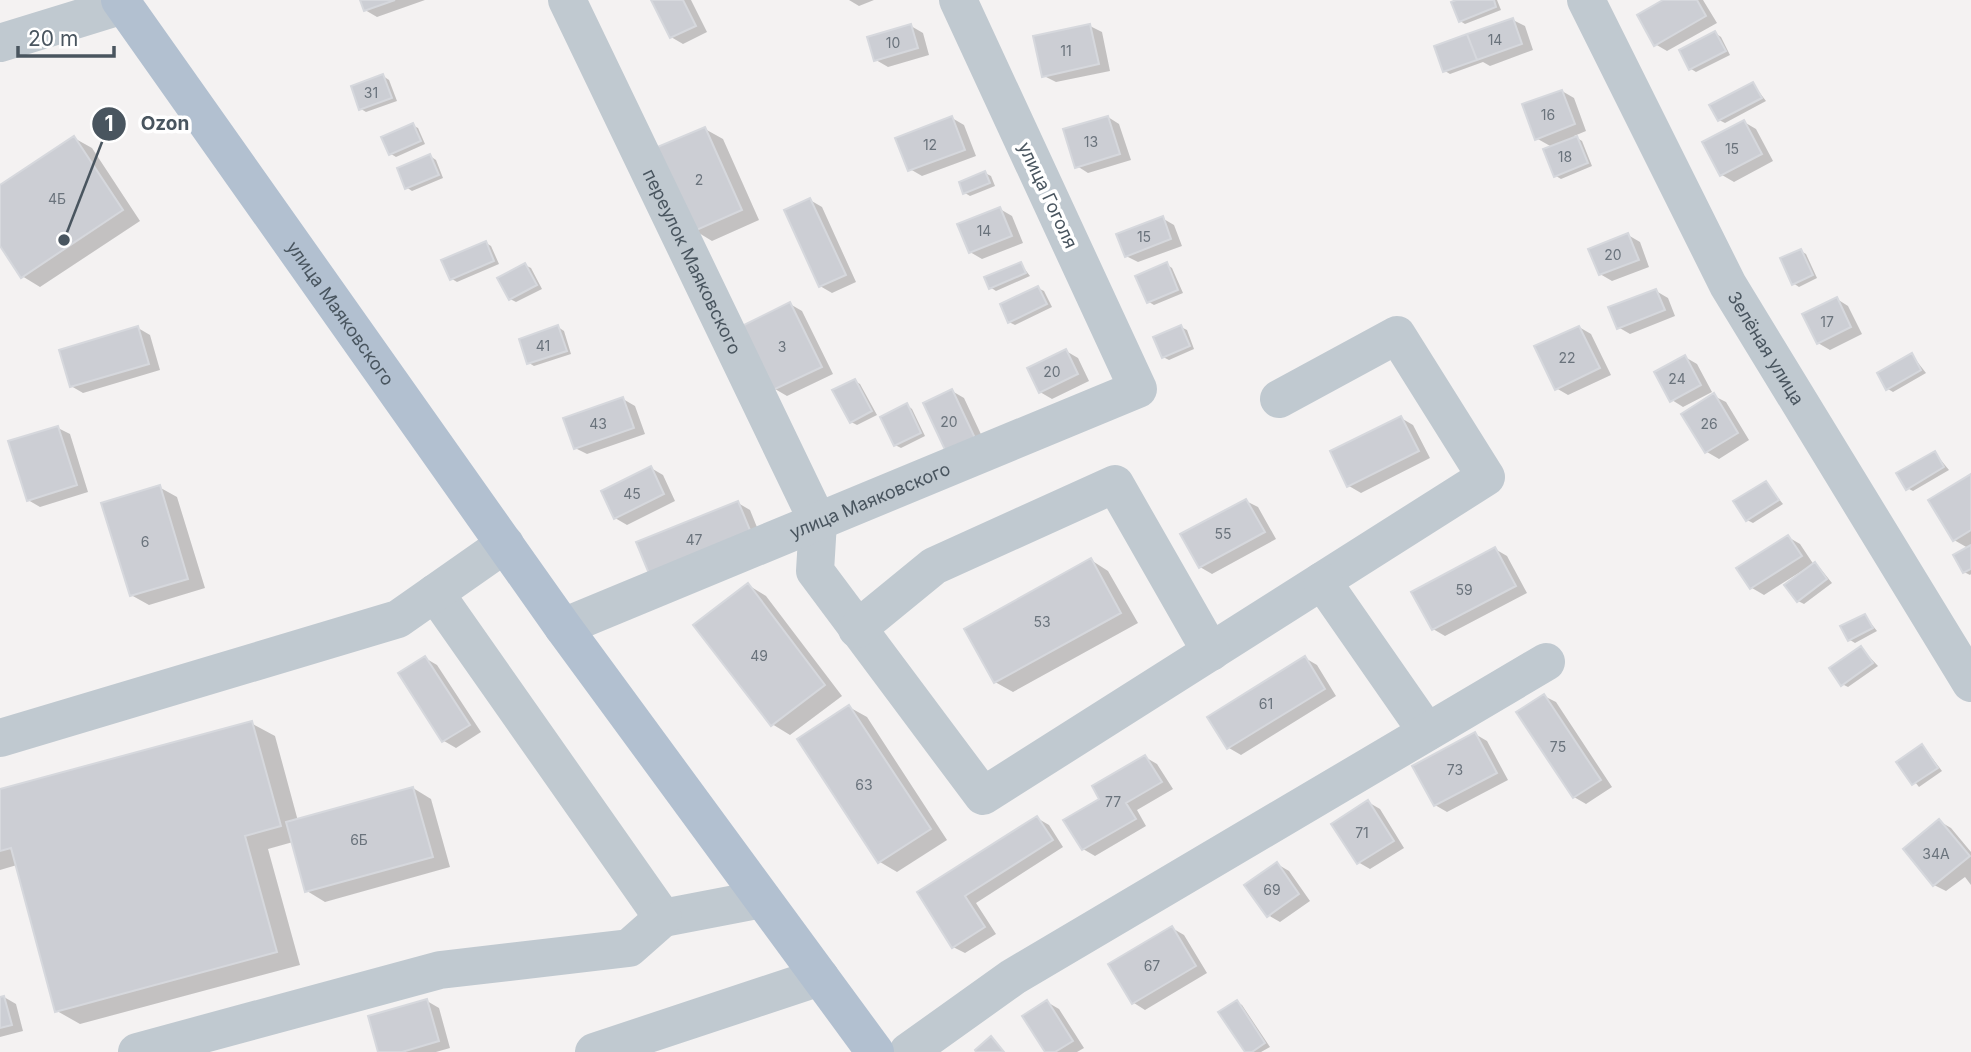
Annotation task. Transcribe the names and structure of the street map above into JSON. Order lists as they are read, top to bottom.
{
  "streets": {
    "main road": ["улица Маяковского"],
    "street": ["улица Гоголя", "переулок Маяковского", "Зелёная улица"]
  },
  "crossings": [
    ["улица Гоголя", "улица Маяковского"],
    ["переулок Маяковского", "улица Маяковского"]
  ],
  "places": ["Ozon"],
  "house_numbers": [
    "14",
    "10",
    "11",
    "31",
    "16",
    "13",
    "12",
    "15",
    "18",
    "2",
    "4Б",
    "14",
    "15",
    "20",
    "17",
    "41",
    "3",
    "22",
    "20",
    "24",
    "20",
    "43",
    "26",
    "45",
    "55",
    "47",
    "6",
    "59",
    "53",
    "49",
    "61",
    "75",
    "73",
    "63",
    "77",
    "71",
    "6Б",
    "34А",
    "69",
    "67"
  ],
  "scale_bar": "20 m"
}
